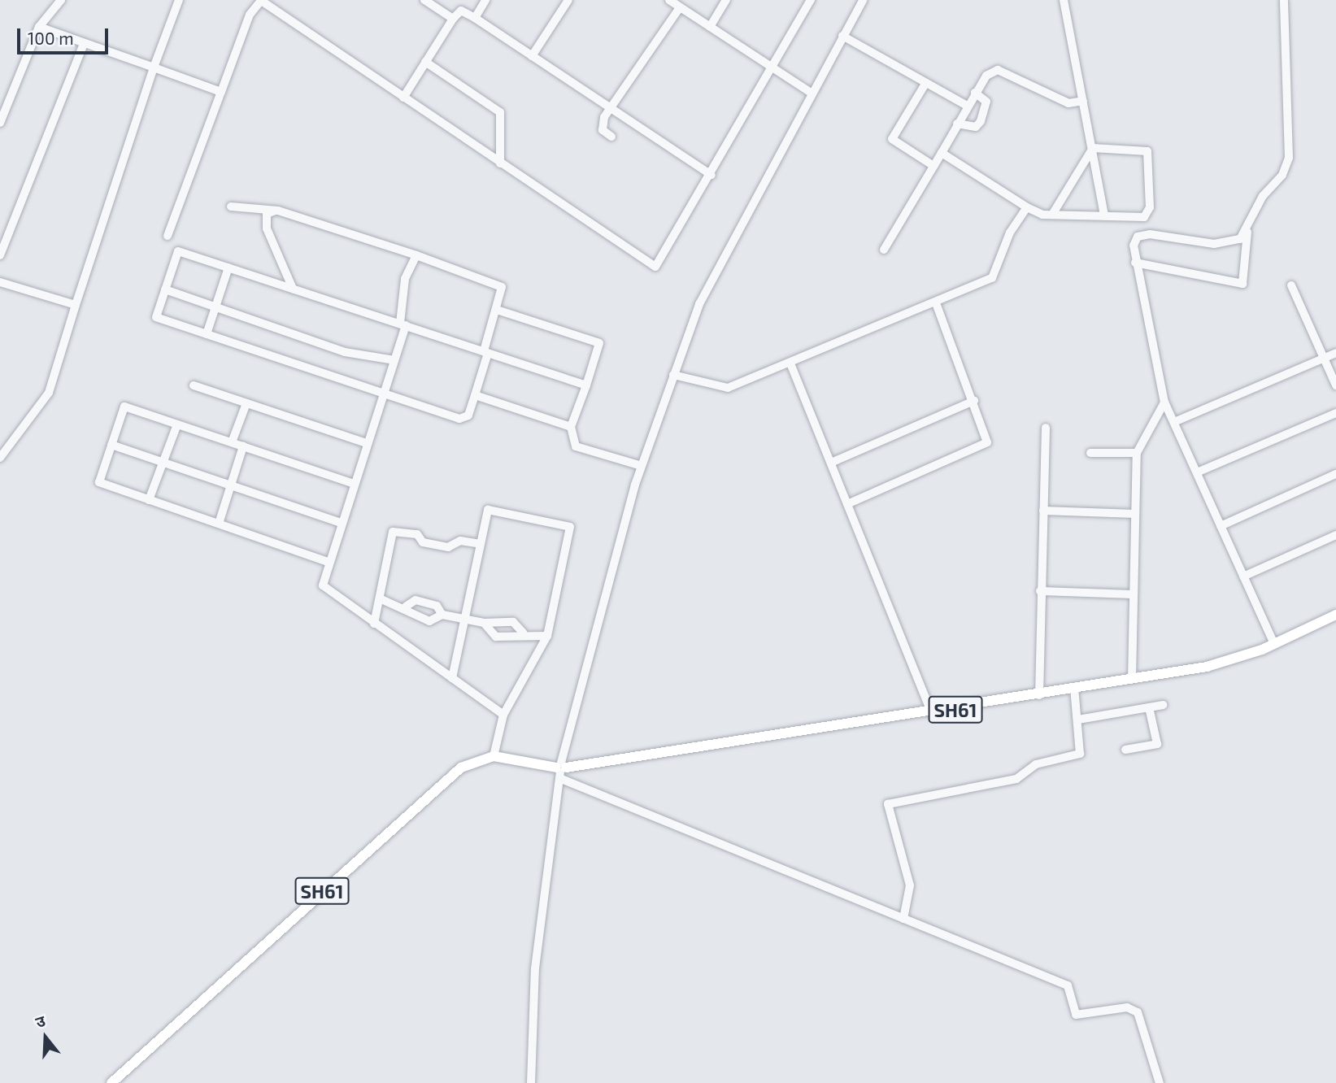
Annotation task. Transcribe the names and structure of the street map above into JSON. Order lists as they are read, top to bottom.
{
  "streets": {
    "main road": ["SH61"]
  },
  "scale_bar": "100 m",
  "north": "top"
}
